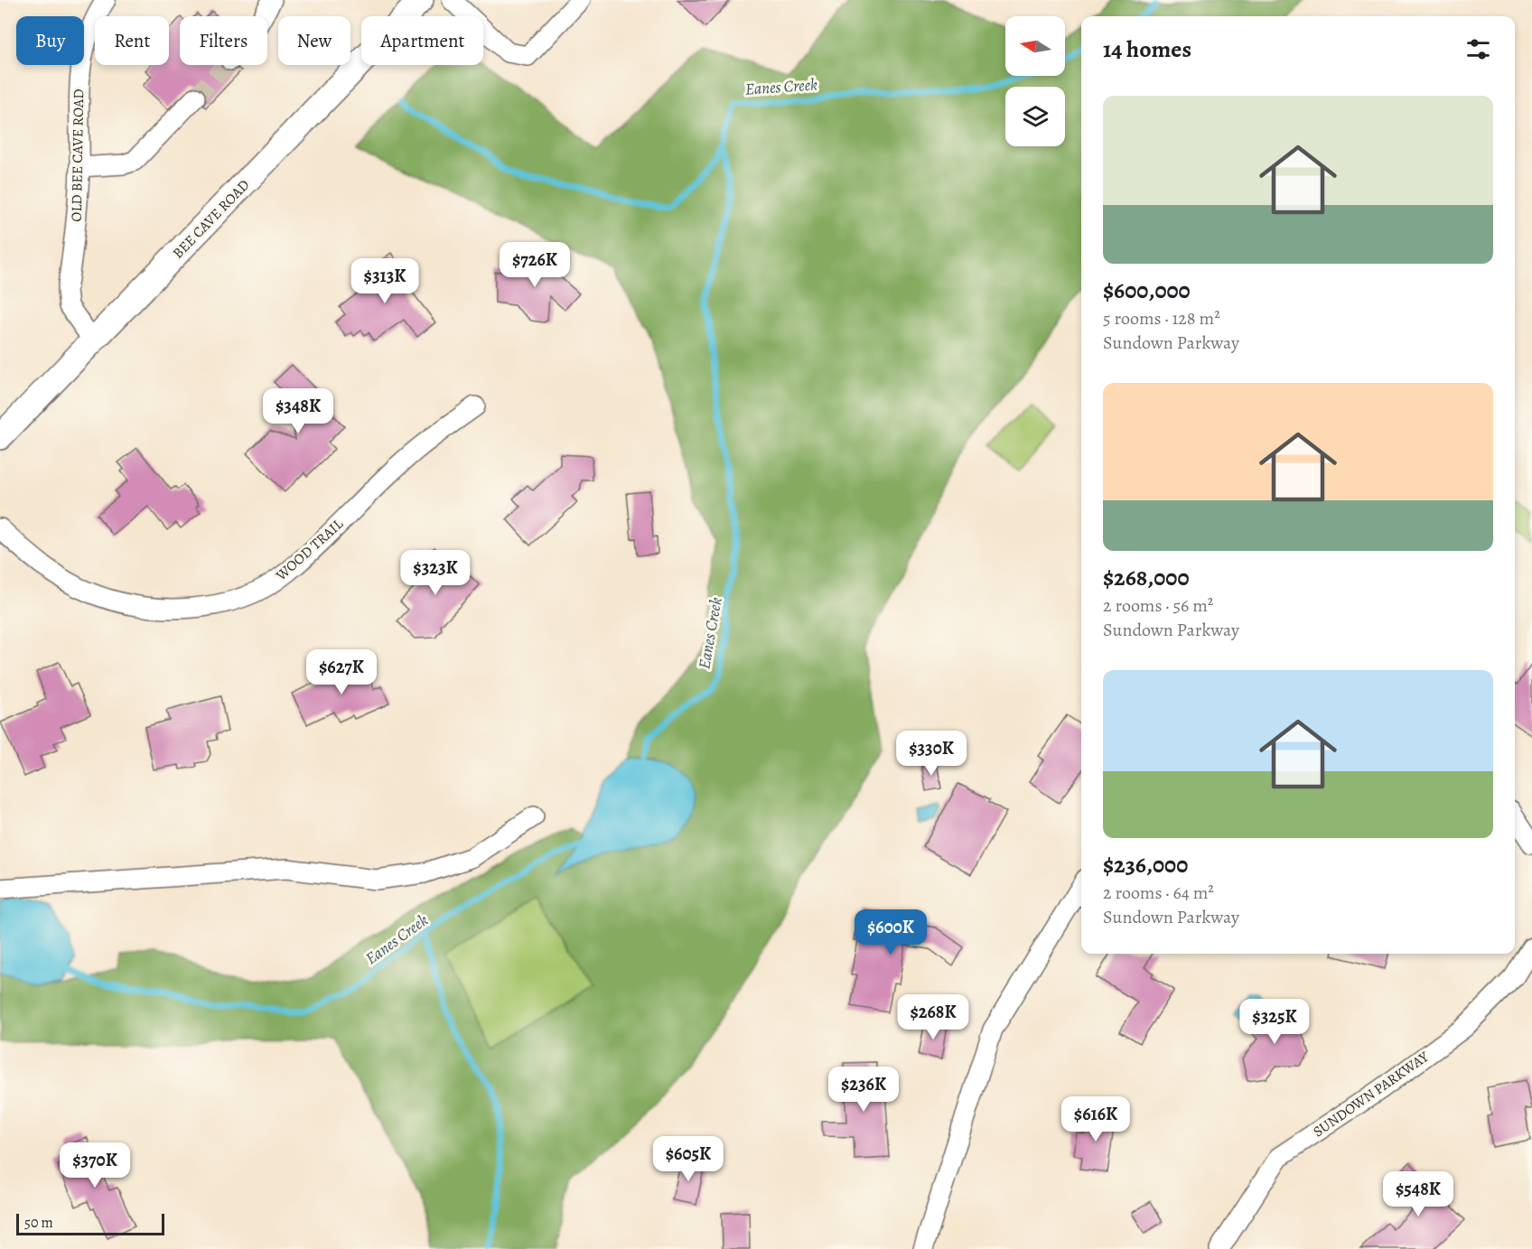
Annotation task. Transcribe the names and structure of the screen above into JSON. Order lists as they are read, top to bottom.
{
  "streets": {
    "main road": ["BEE CAVE ROAD"],
    "street": ["OLD BEE CAVE ROAD", "WOOD TRAIL", "SUNDOWN PARKWAY"]
  },
  "crossings": [
    ["OLD BEE CAVE ROAD", "BEE CAVE ROAD"]
  ],
  "water": ["Eanes Creek"],
  "scale_bar": "50 m",
  "north": "left",
  "page": {
    "chip": [
      "Buy",
      "Rent",
      "Filters",
      "New",
      "Apartment"
    ],
    "heading": "14 homes",
    "list": [
      {
        "name": "$600,000",
        "note": "5 rooms · 128 m² · Sundown Parkway"
      },
      {
        "name": "$268,000",
        "note": "2 rooms · 56 m² · Sundown Parkway"
      },
      {
        "name": "$236,000",
        "note": "2 rooms · 64 m² · Sundown Parkway"
      }
    ],
    "price": [
      "$726K",
      "$313K",
      "$348K",
      "$323K",
      "$627K",
      "$330K",
      "$600K",
      "$268K",
      "$325K",
      "$236K",
      "$616K",
      "$605K",
      "$370K",
      "$548K"
    ],
    "scale": "50 m"
  }
}
